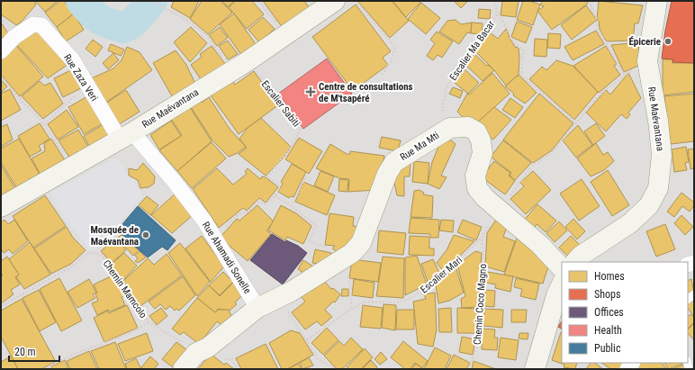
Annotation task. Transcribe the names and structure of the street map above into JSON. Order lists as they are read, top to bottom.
{
  "streets": {
    "street": [
      "Rue Zaza Veri",
      "Rue Maévantana",
      "Rue Ma Mti",
      "Rue Ahamadi Sonelle"
    ],
    "path": [
      "Escalier Ma Bacar",
      "Escalier Sabiti",
      "Escalier Mari",
      "Chemin Mamcolo",
      "Chemin Coco Magno"
    ]
  },
  "crossings": [
    ["Escalier Ma Bacar", "Rue Ma Mti"],
    ["Rue Zaza Veri", "Rue Maévantana"],
    ["Rue Zaza Veri", "Rue Ahamadi Sonelle"],
    ["Escalier Sabiti", "Rue Maévantana"],
    ["Rue Maévantana", "Rue Ahamadi Sonelle"],
    ["Rue Maévantana", "Escalier Mari"],
    ["Rue Ma Mti", "Rue Ahamadi Sonelle"],
    ["Rue Ma Mti", "Escalier Mari"],
    ["Escalier Mari", "Chemin Coco Magno"]
  ],
  "places": {
    "other": ["Épicerie", "Mosquée de Maévantana"],
    "health": ["Centre de consultations de M'tsapéré"]
  },
  "legend": [
    "Homes",
    "Shops",
    "Offices",
    "Health",
    "Public"
  ],
  "scale_bar": "20 m"
}
